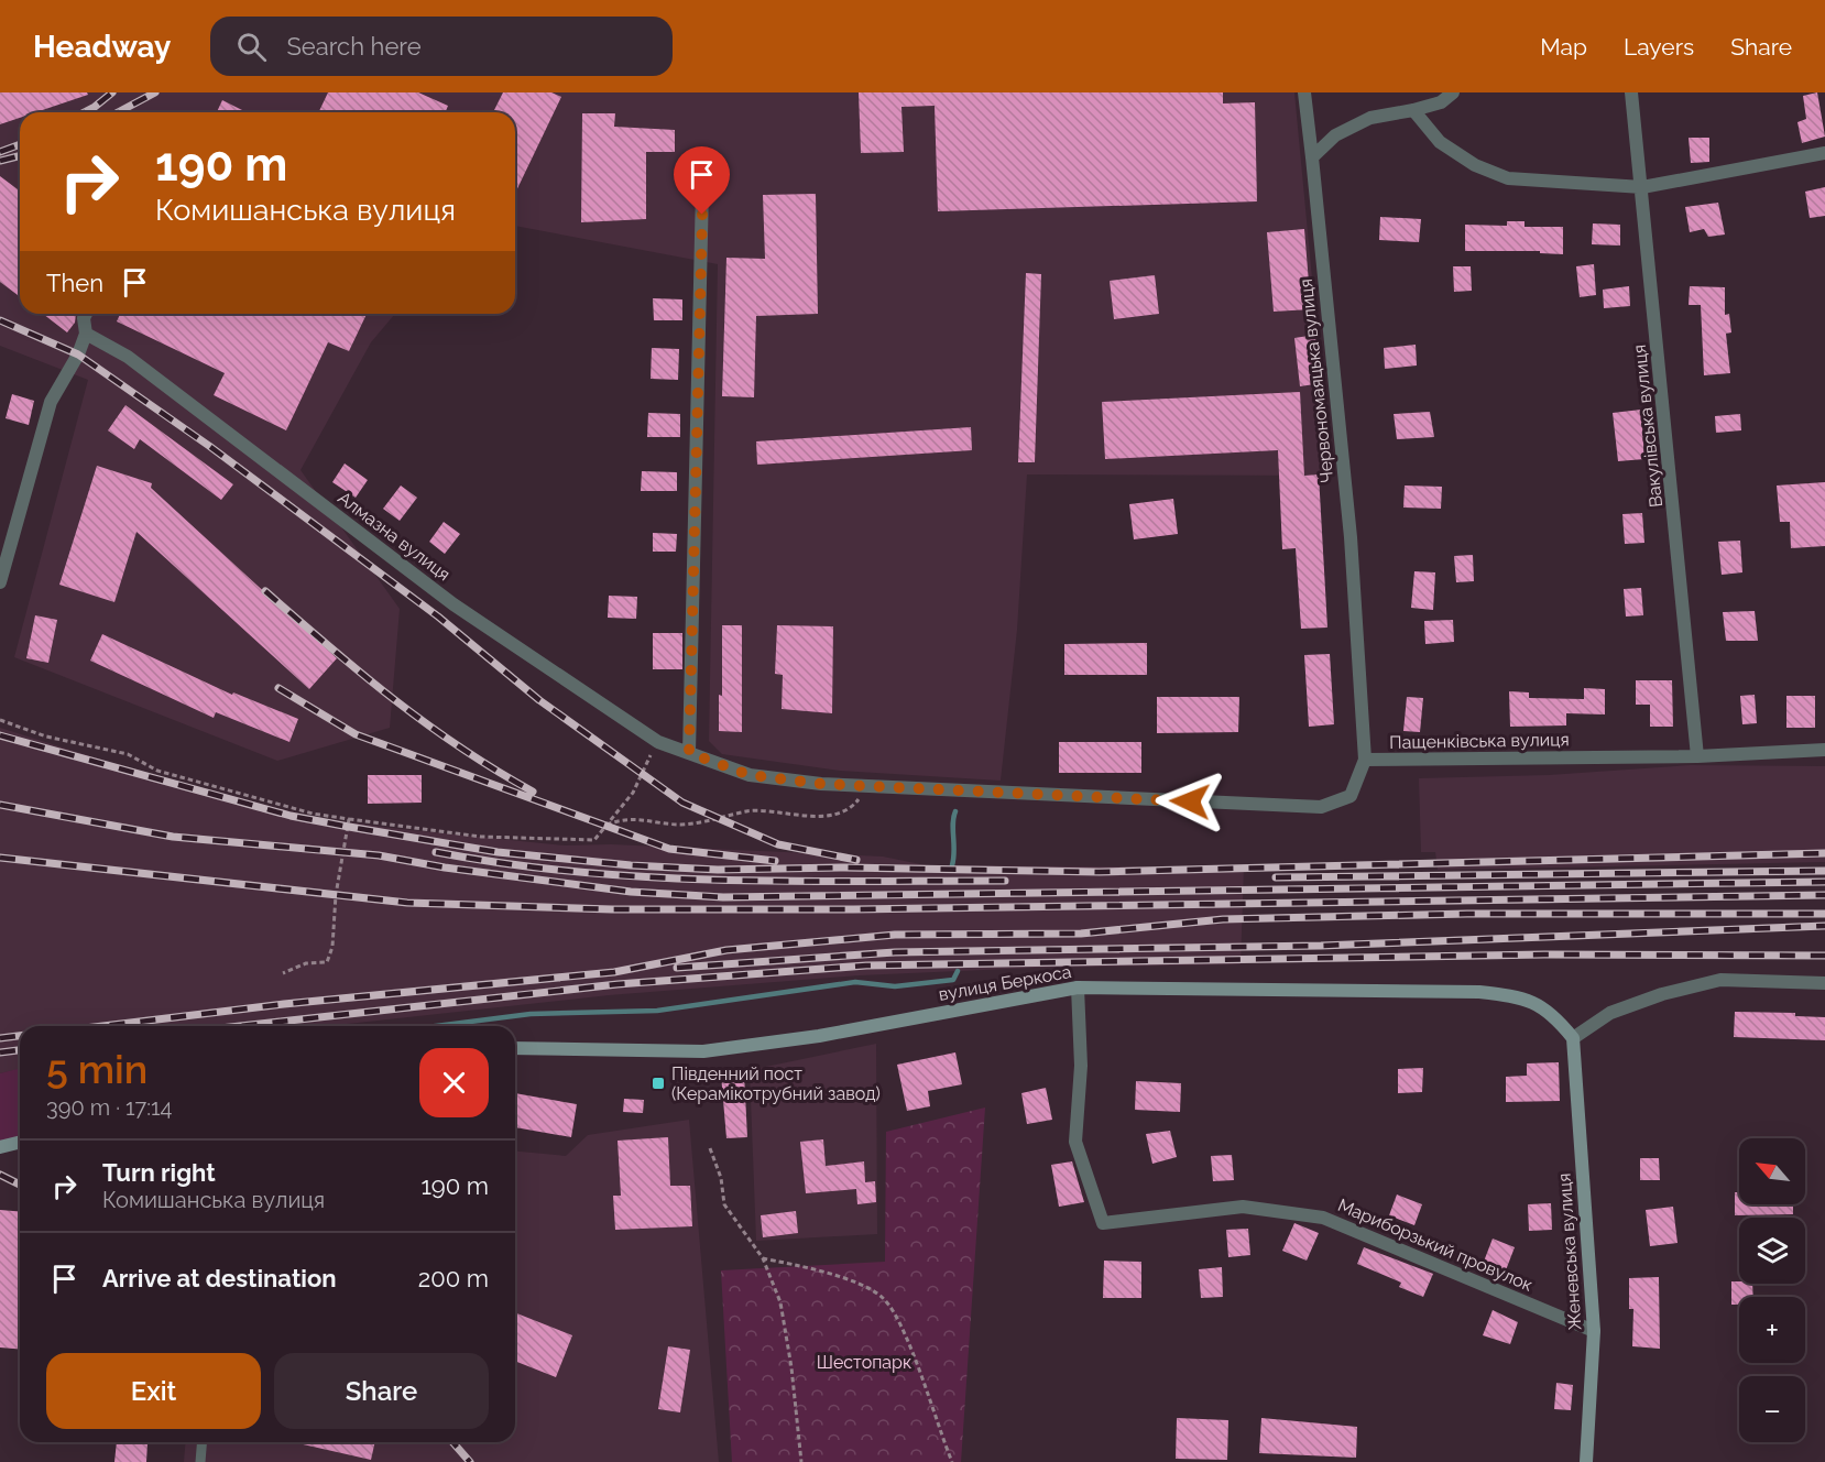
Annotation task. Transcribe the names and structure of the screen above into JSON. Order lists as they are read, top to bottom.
{
  "streets": {
    "street": [
      "Червономаяцька вулиця",
      "Вакулівська вулиця",
      "Алмазна вулиця",
      "Пащенківська вулиця",
      "вулиця Беркоса",
      "Мариборзький провулок",
      "Женевська вулиця"
    ]
  },
  "crossings": [
    ["Червономаяцька вулиця", "Пащенківська вулиця"],
    ["Вакулівська вулиця", "Пащенківська вулиця"],
    ["Алмазна вулиця", "Пащенківська вулиця"],
    ["вулиця Беркоса", "Мариборзький провулок"],
    ["вулиця Беркоса", "Женевська вулиця"],
    ["Мариборзький провулок", "Женевська вулиця"]
  ],
  "parks": ["Шестопарк"],
  "places": {
    "transit": ["Південний пост (Керамікотрубний завод)"]
  },
  "north": "top left",
  "page": {
    "header": "Headway",
    "search": "Search here",
    "nav": ["Map", "Layers", "Share"],
    "turn": ["190 m", "Комишанська вулиця"],
    "then": "Then",
    "heading": ["5 min", "390 m · 17:14"],
    "map_buttons": ["+", "−"],
    "list": [
      {
        "name": "Turn right",
        "note": "Комишанська вулиця",
        "value": "190 m"
      },
      {
        "name": "Arrive at destination",
        "value": "200 m"
      }
    ],
    "buttons": ["Exit", "Share"]
  }
}
